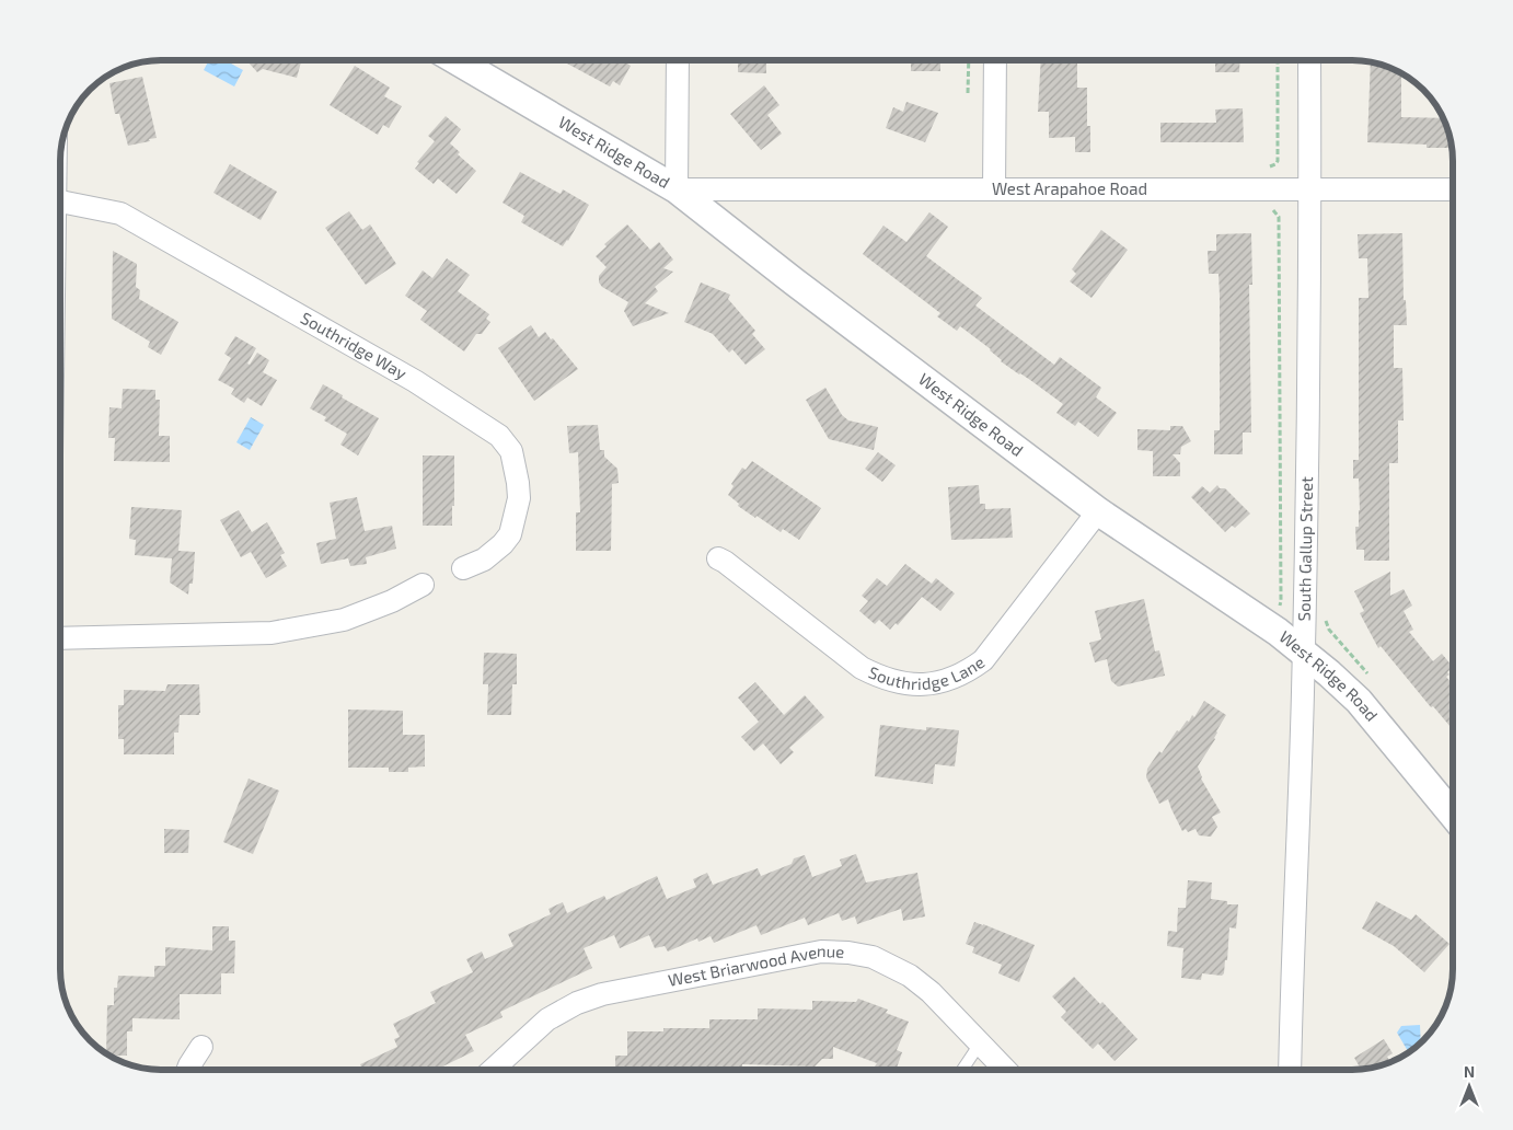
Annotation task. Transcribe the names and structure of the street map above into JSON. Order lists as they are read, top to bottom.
{
  "streets": {
    "street": [
      "West Ridge Road",
      "West Arapahoe Road",
      "Southridge Way",
      "South Gallup Street",
      "Southridge Lane",
      "West Briarwood Avenue"
    ]
  },
  "crossings": [
    ["West Ridge Road", "West Arapahoe Road"],
    ["West Ridge Road", "South Gallup Street"],
    ["West Ridge Road", "Southridge Lane"],
    ["West Arapahoe Road", "South Gallup Street"]
  ],
  "north": "top"
}
